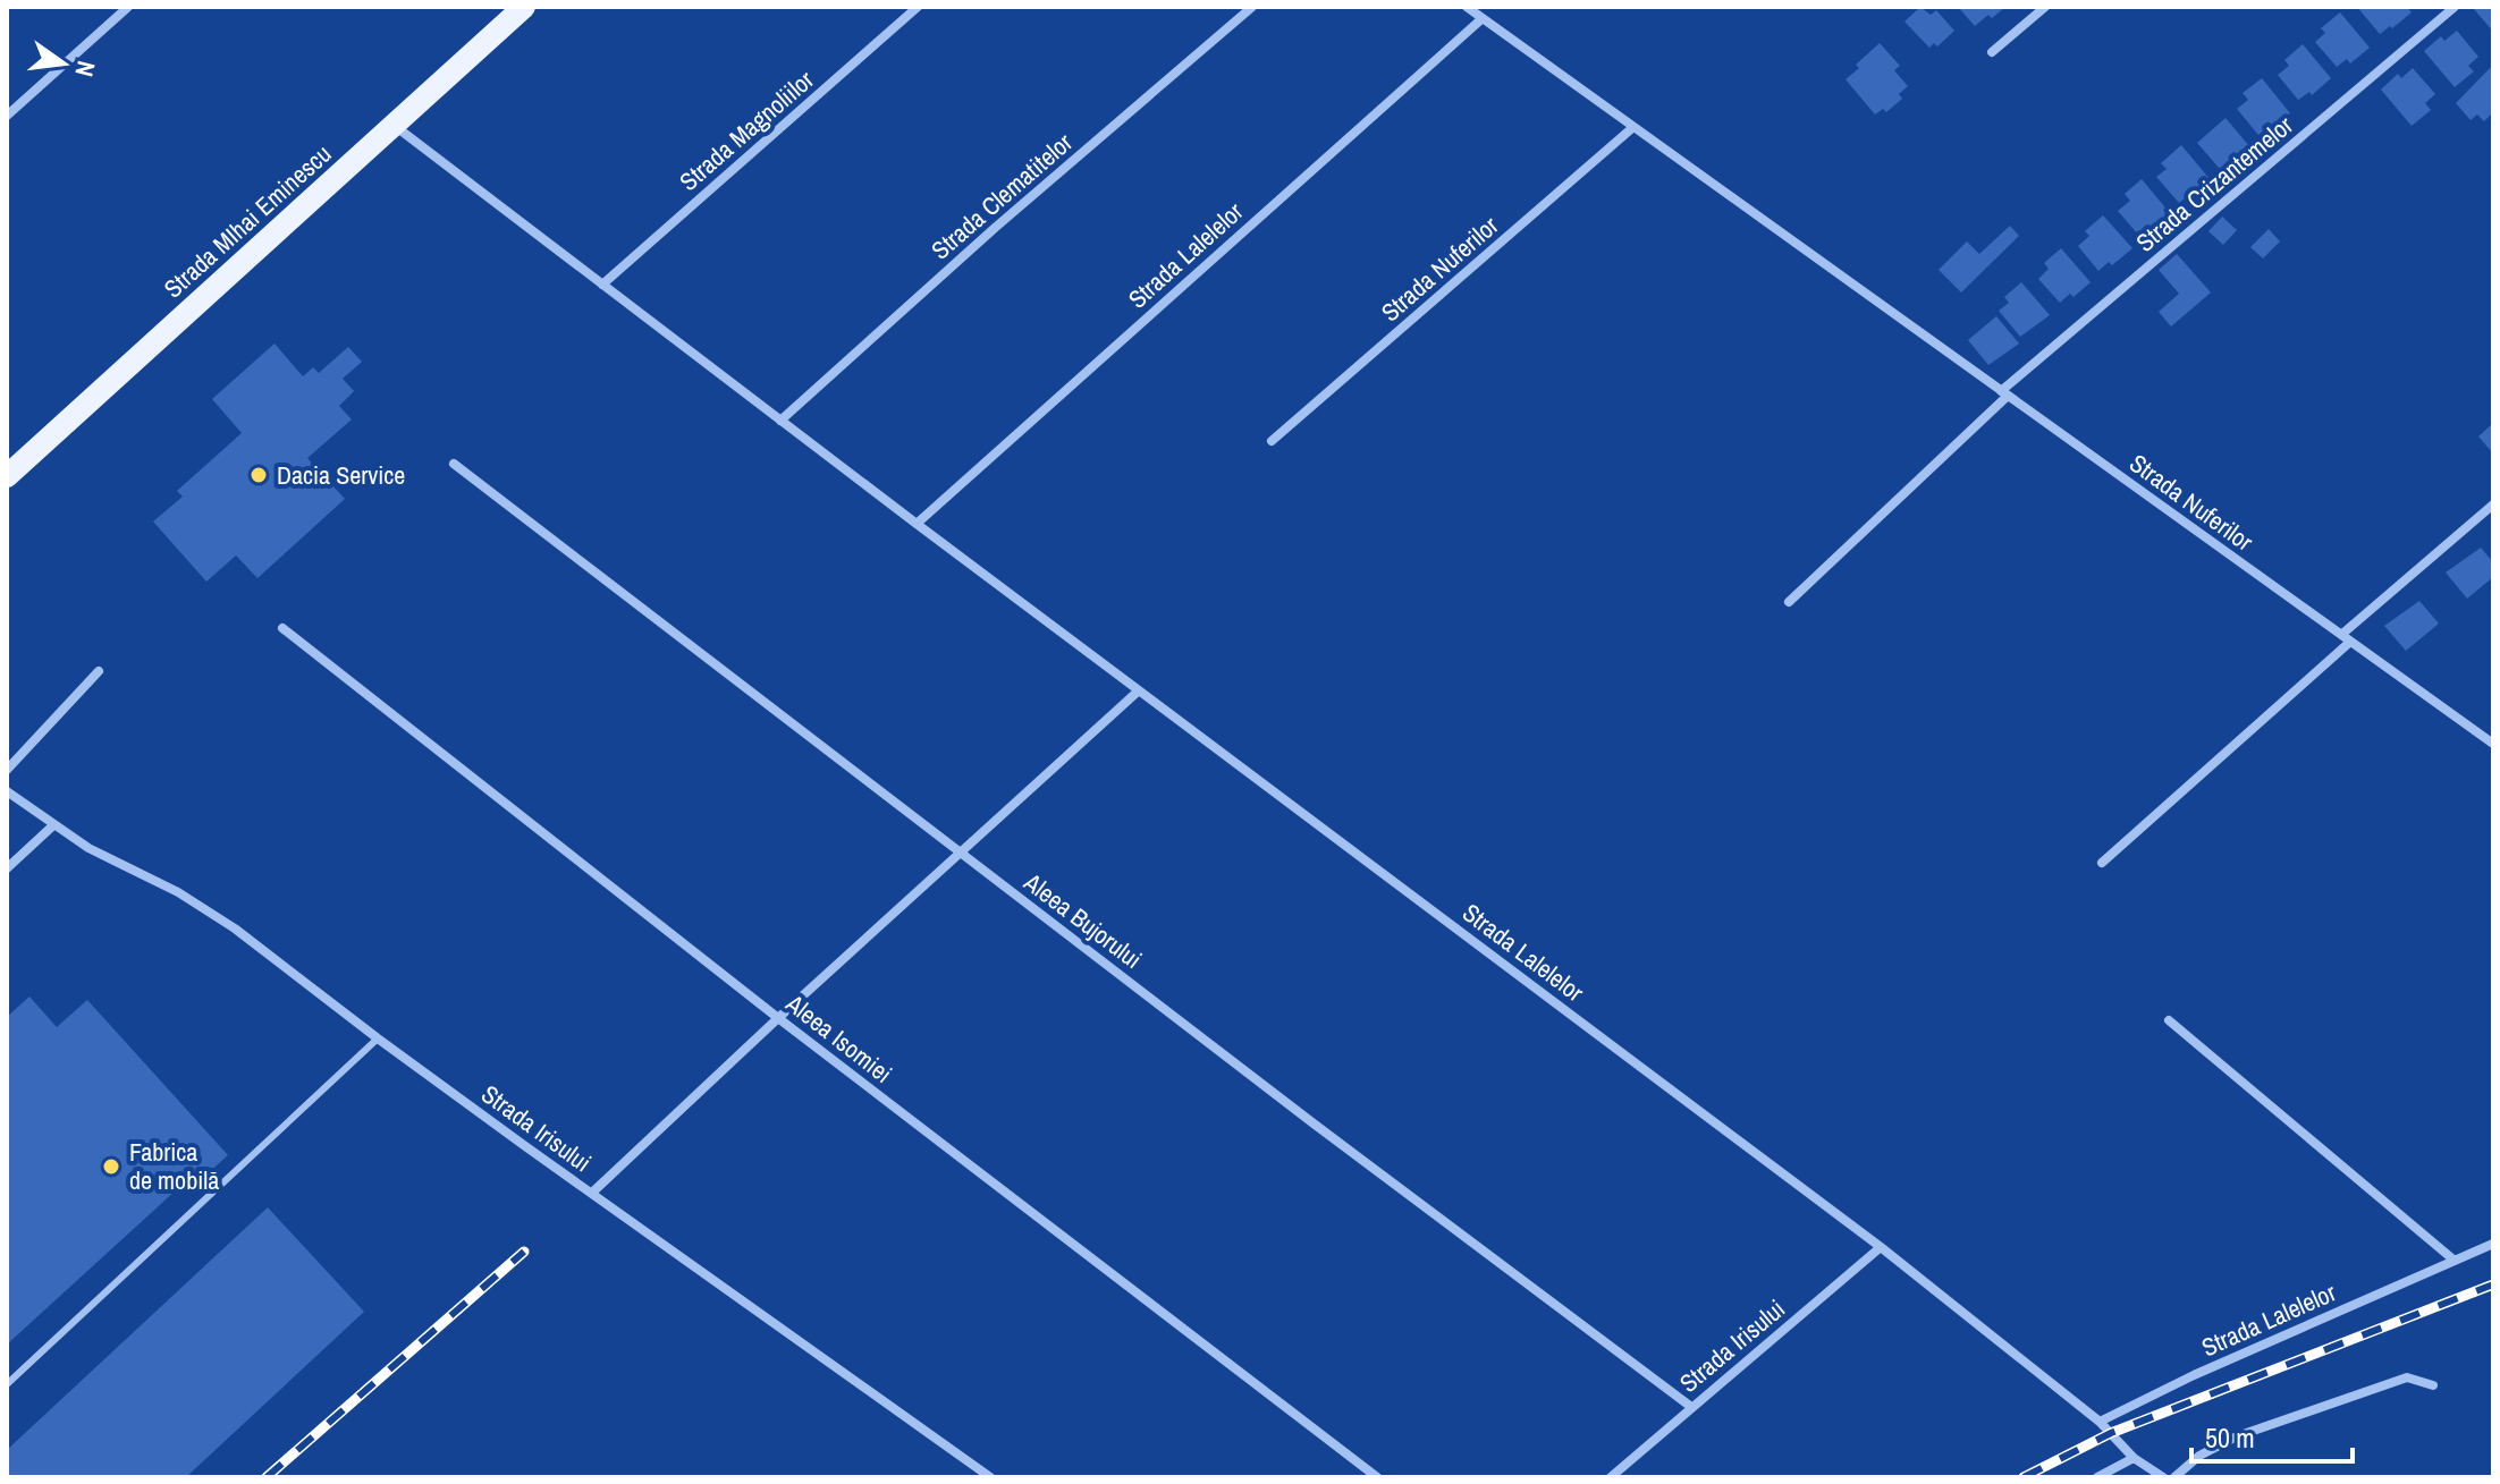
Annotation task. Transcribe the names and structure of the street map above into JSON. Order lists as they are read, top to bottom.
{
  "streets": {
    "main road": ["Strada MIhai Eminescu"],
    "street": [
      "Strada Magnoliilor",
      "Strada Crizantemelor",
      "Strada Clematitelor",
      "Strada Lalelelor",
      "Strada Nuferilor",
      "Aleea Bujorului",
      "Aleea Isomiei",
      "Strada Irisului"
    ]
  },
  "crossings": [
    ["Strada Magnoliilor", "Strada Lalelelor"],
    ["Strada Crizantemelor", "Strada Nuferilor"],
    ["Strada Clematitelor", "Strada Lalelelor"],
    ["Strada MIhai Eminescu", "Strada Lalelelor"],
    ["Strada Lalelelor", "Strada Nuferilor"],
    ["Strada Lalelelor", "Strada Irisului"],
    ["Aleea Bujorului", "Strada Irisului"]
  ],
  "places": ["Dacia Service", "Fabrica de mobilă"],
  "scale_bar": "50 m",
  "north": "right"
}
